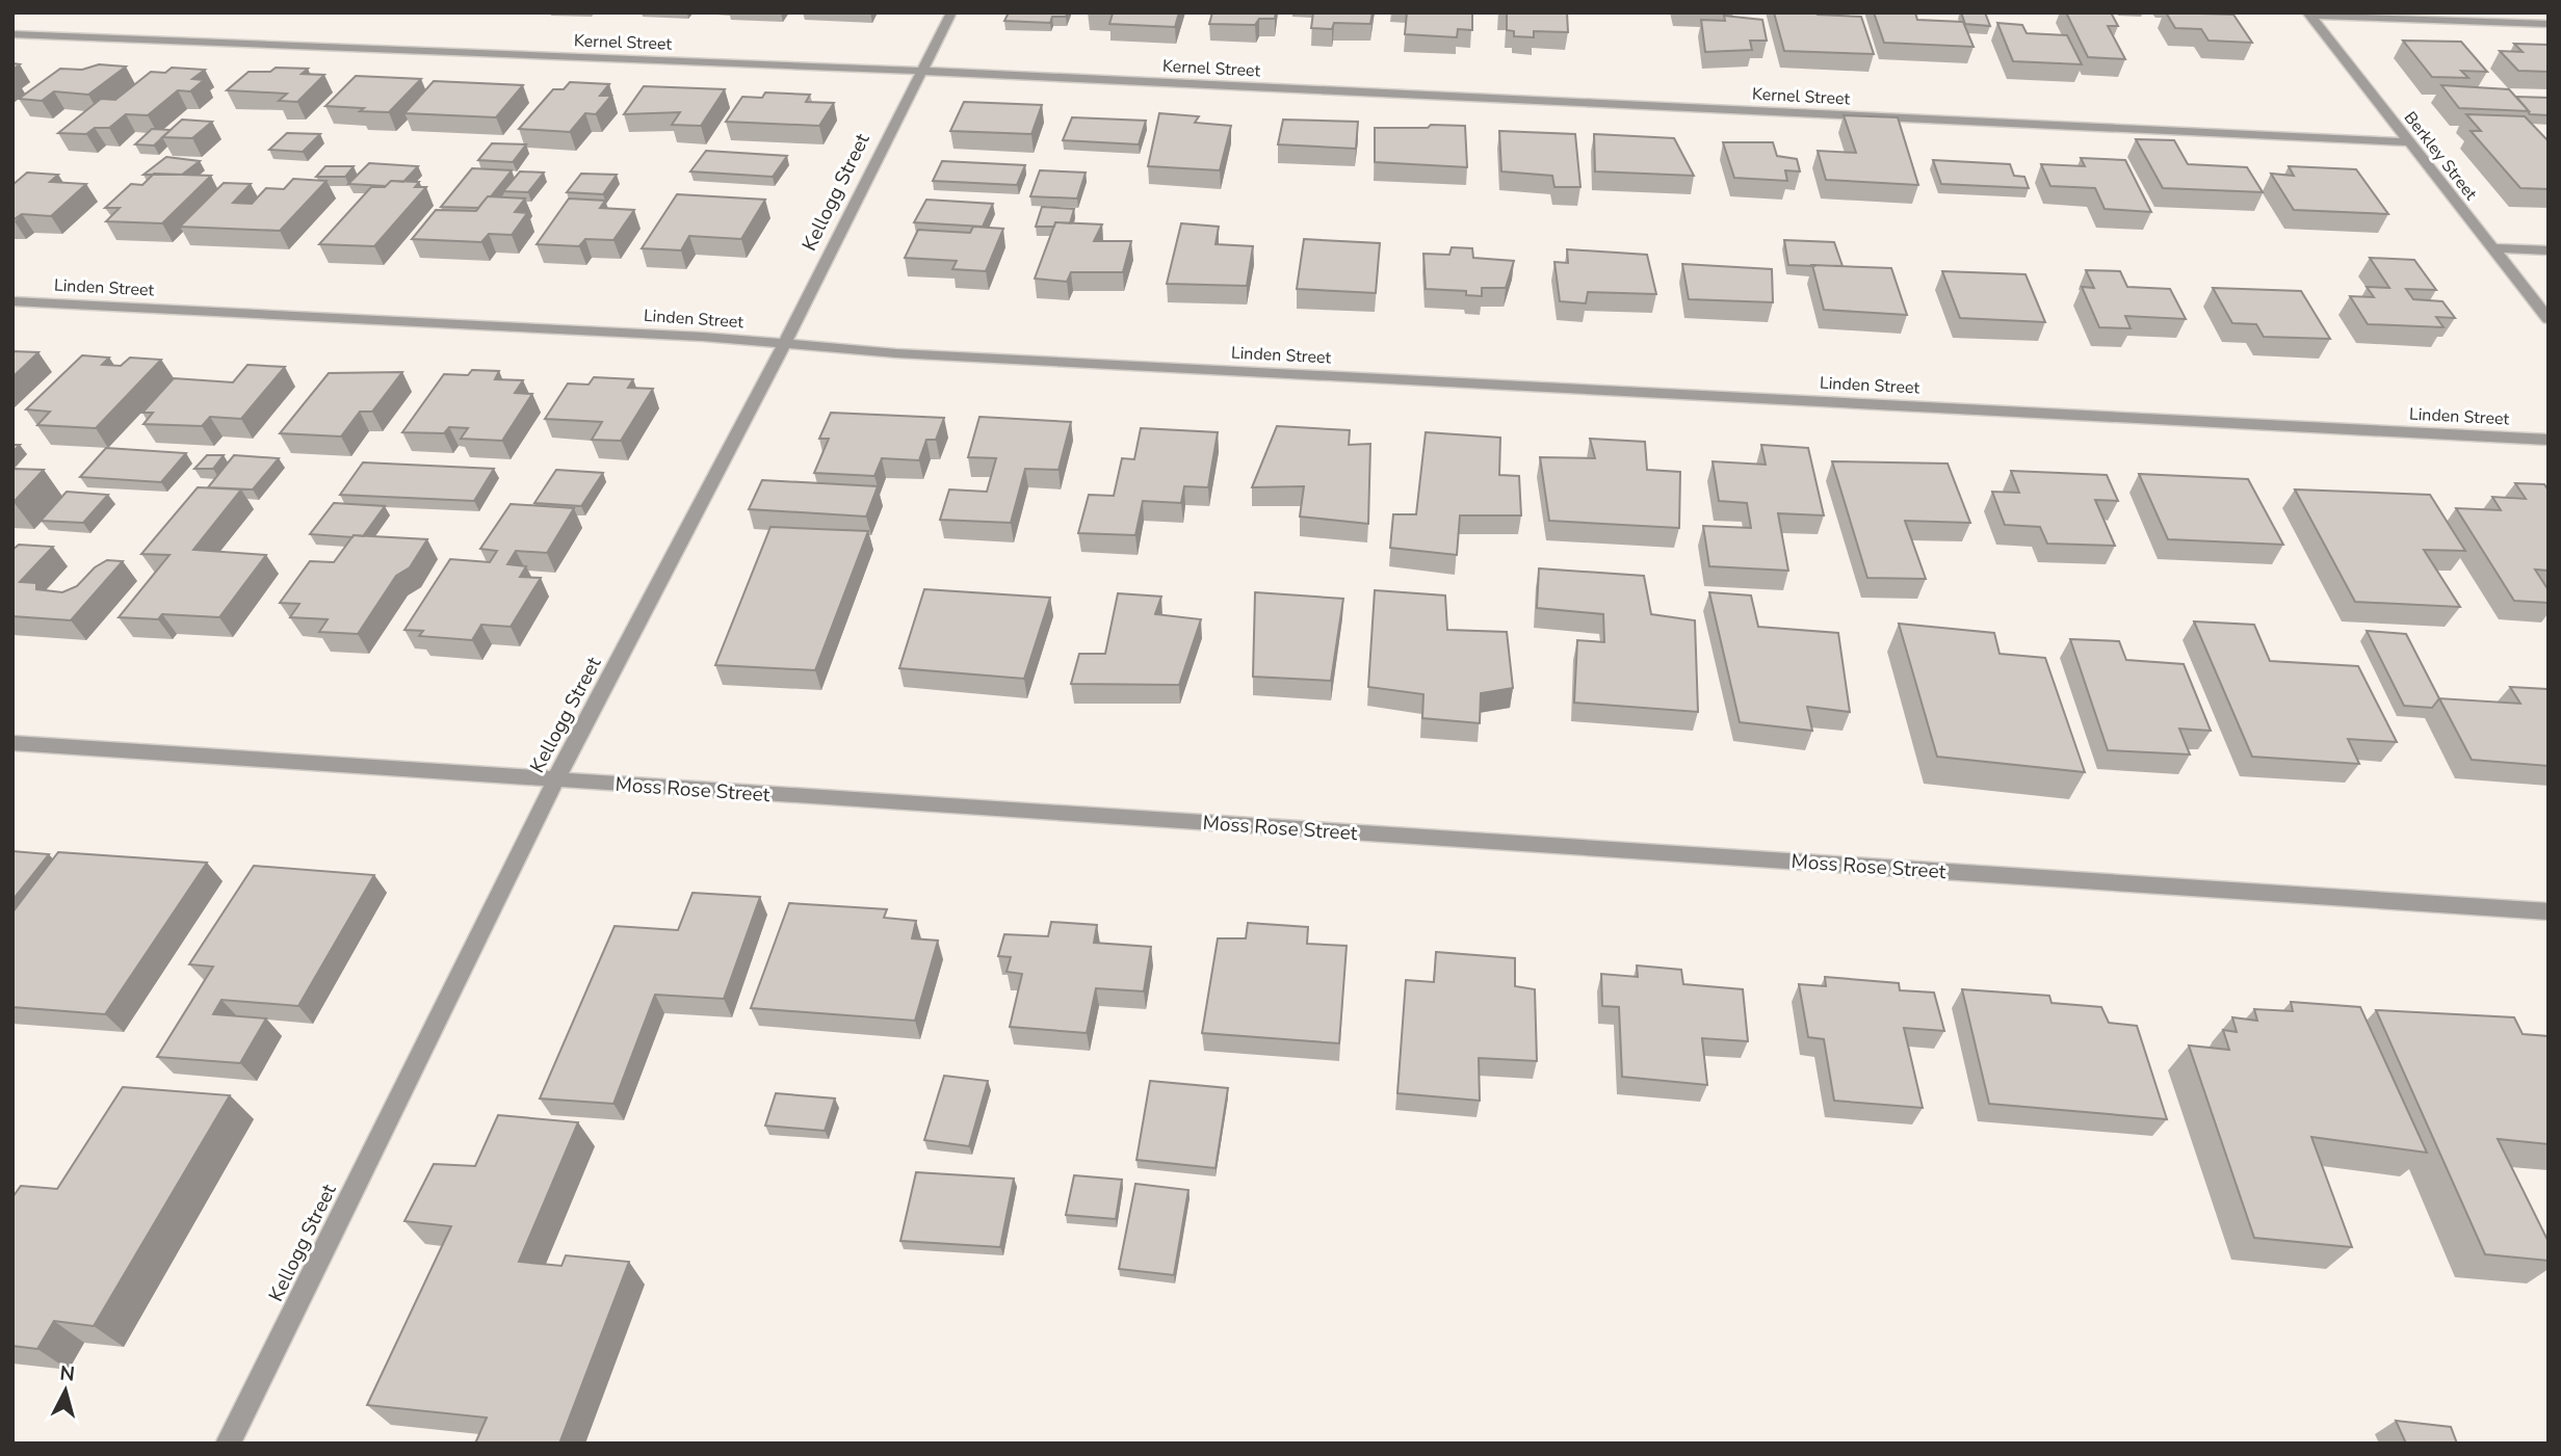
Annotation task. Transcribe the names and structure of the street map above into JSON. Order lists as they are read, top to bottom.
{
  "streets": {
    "street": [
      "Kernel Street",
      "Berkley Street",
      "Kellogg Street",
      "Linden Street",
      "Moss Rose Street"
    ]
  },
  "crossings": [
    ["Kernel Street", "Berkley Street"],
    ["Kernel Street", "Kellogg Street"],
    ["Kellogg Street", "Linden Street"],
    ["Kellogg Street", "Moss Rose Street"]
  ],
  "north": "top"
}
